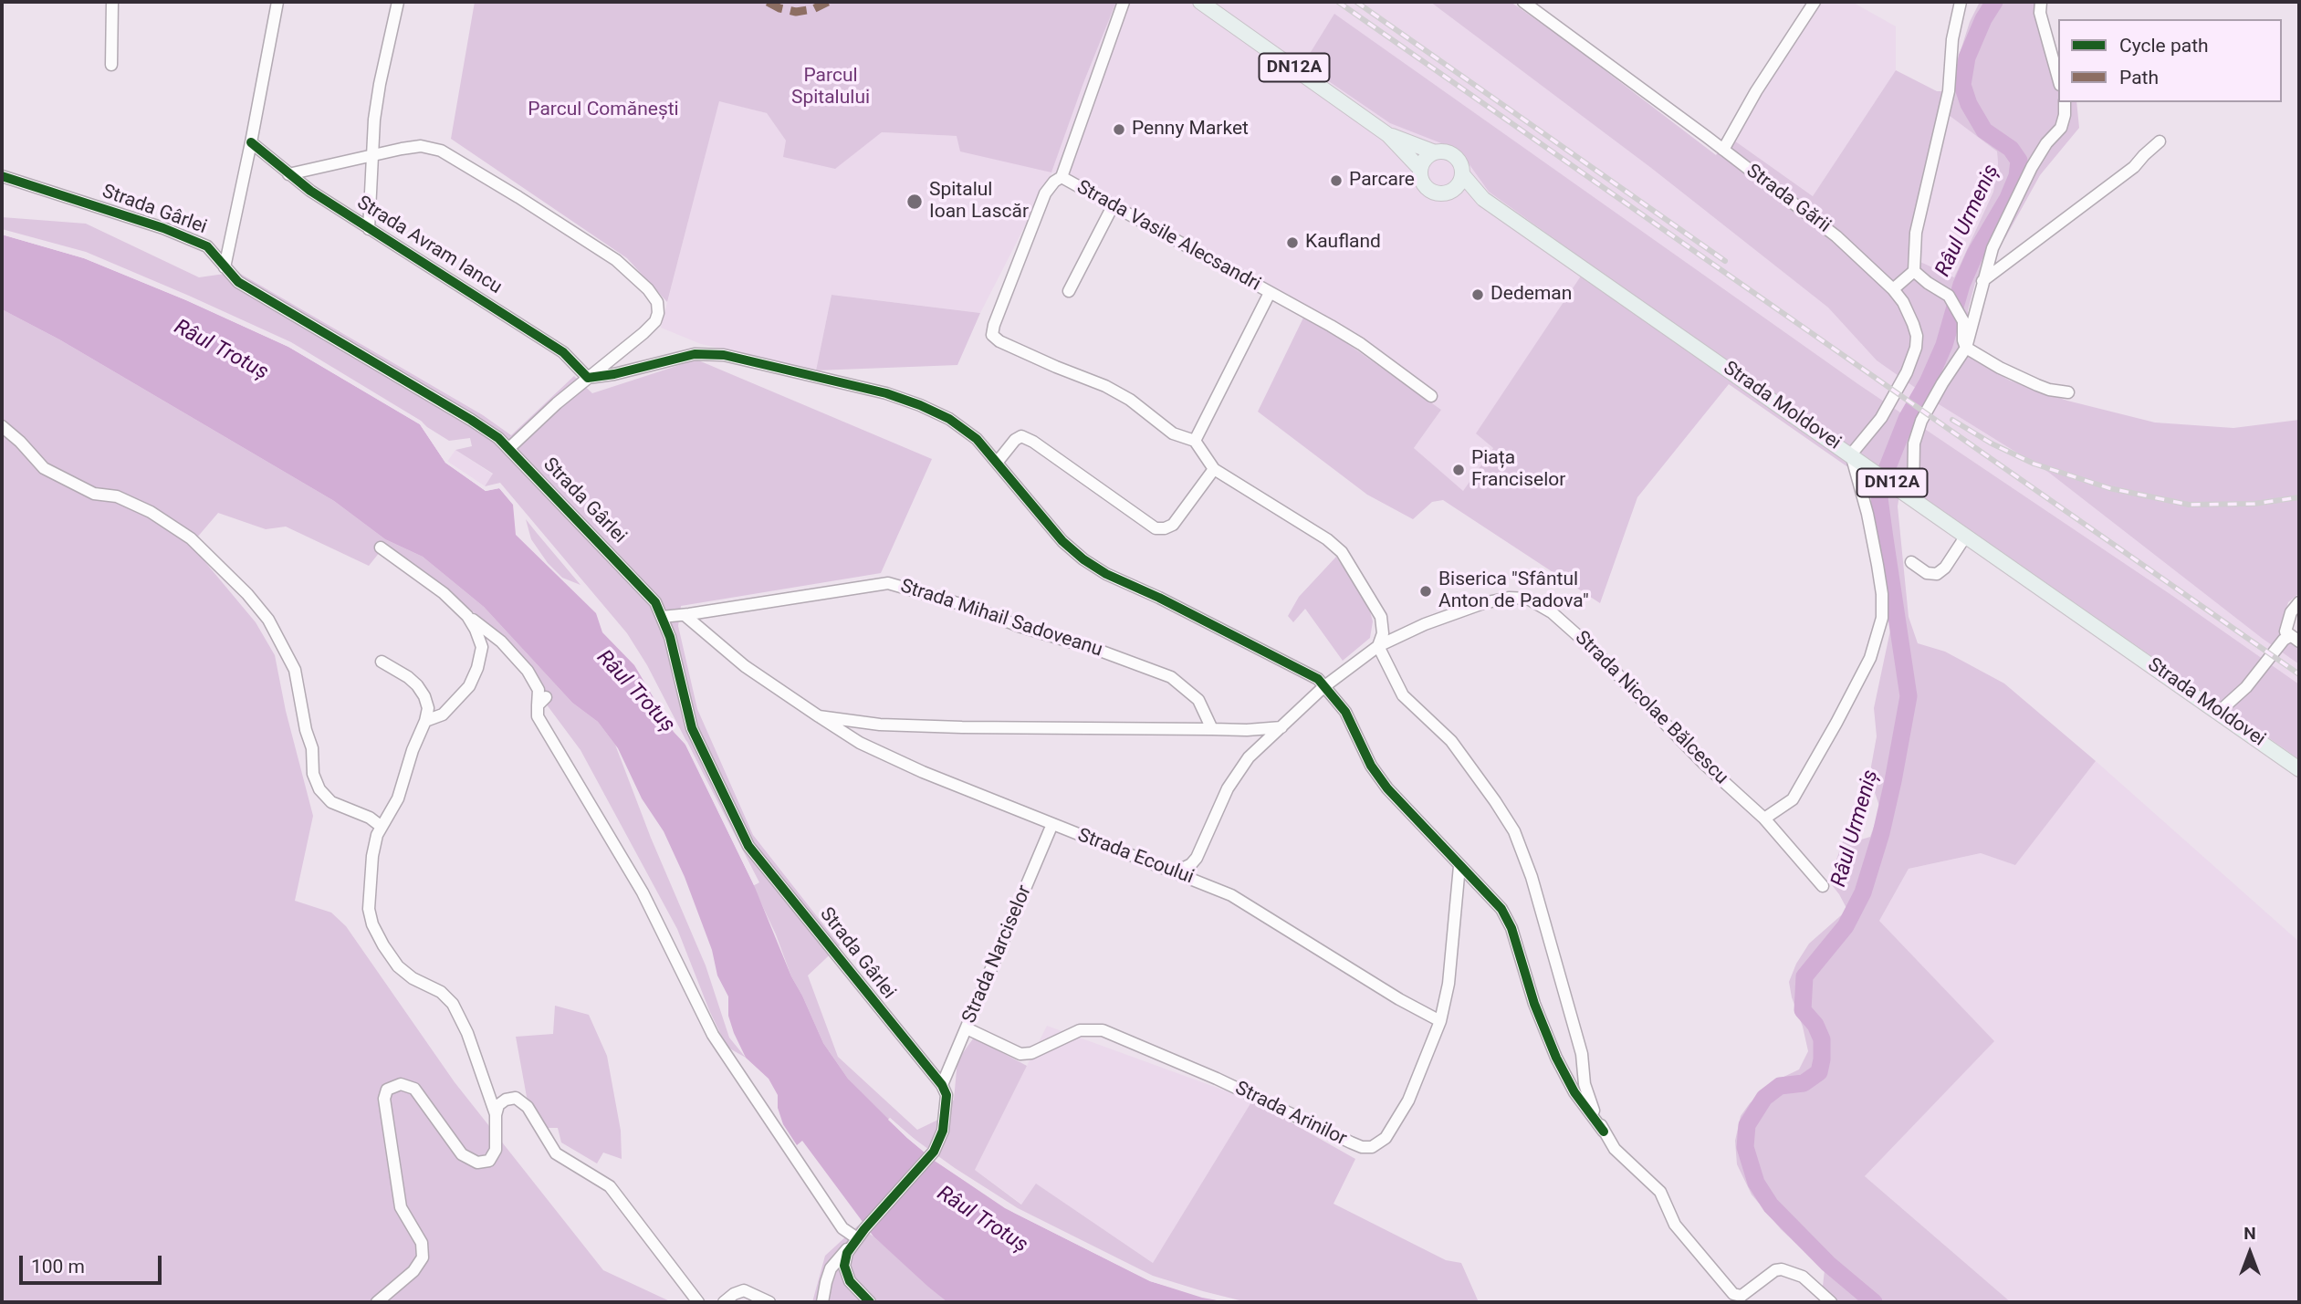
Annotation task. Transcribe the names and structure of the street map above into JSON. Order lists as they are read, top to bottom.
{
  "streets": {
    "main road": ["DN12A", "Strada Moldovei"],
    "street": [
      "Strada Gării",
      "Strada Gârlei",
      "Strada Vasile Alecsandri",
      "Strada Avram Iancu",
      "Strada Mihail Sadoveanu",
      "Strada Nicolae Bălcescu",
      "Strada Ecoului",
      "Strada Narciselor",
      "Strada Arinilor"
    ]
  },
  "crossings": [
    ["Strada Gării", "Strada Moldovei"],
    ["Strada Gârlei", "Strada Mihail Sadoveanu"],
    ["Strada Gârlei", "Strada Narciselor"],
    ["Strada Nicolae Bălcescu", "Strada Ecoului"],
    ["Strada Ecoului", "Strada Narciselor"],
    ["Strada Ecoului", "Strada Arinilor"],
    ["Strada Narciselor", "Strada Arinilor"]
  ],
  "water": ["Râul Urmeniș", "Râul Trotuș"],
  "parks": ["Parcul Spitalului", "Parcul Comănești"],
  "places": [
    "Penny Market",
    "Parcare",
    "Spitalul Ioan Lascăr",
    "Kaufland",
    "Dedeman",
    "Piața Franciselor",
    "Biserica \"Sfântul Anton de Padova\""
  ],
  "legend": ["Cycle path", "Path"],
  "scale_bar": "100 m",
  "north": "top"
}
